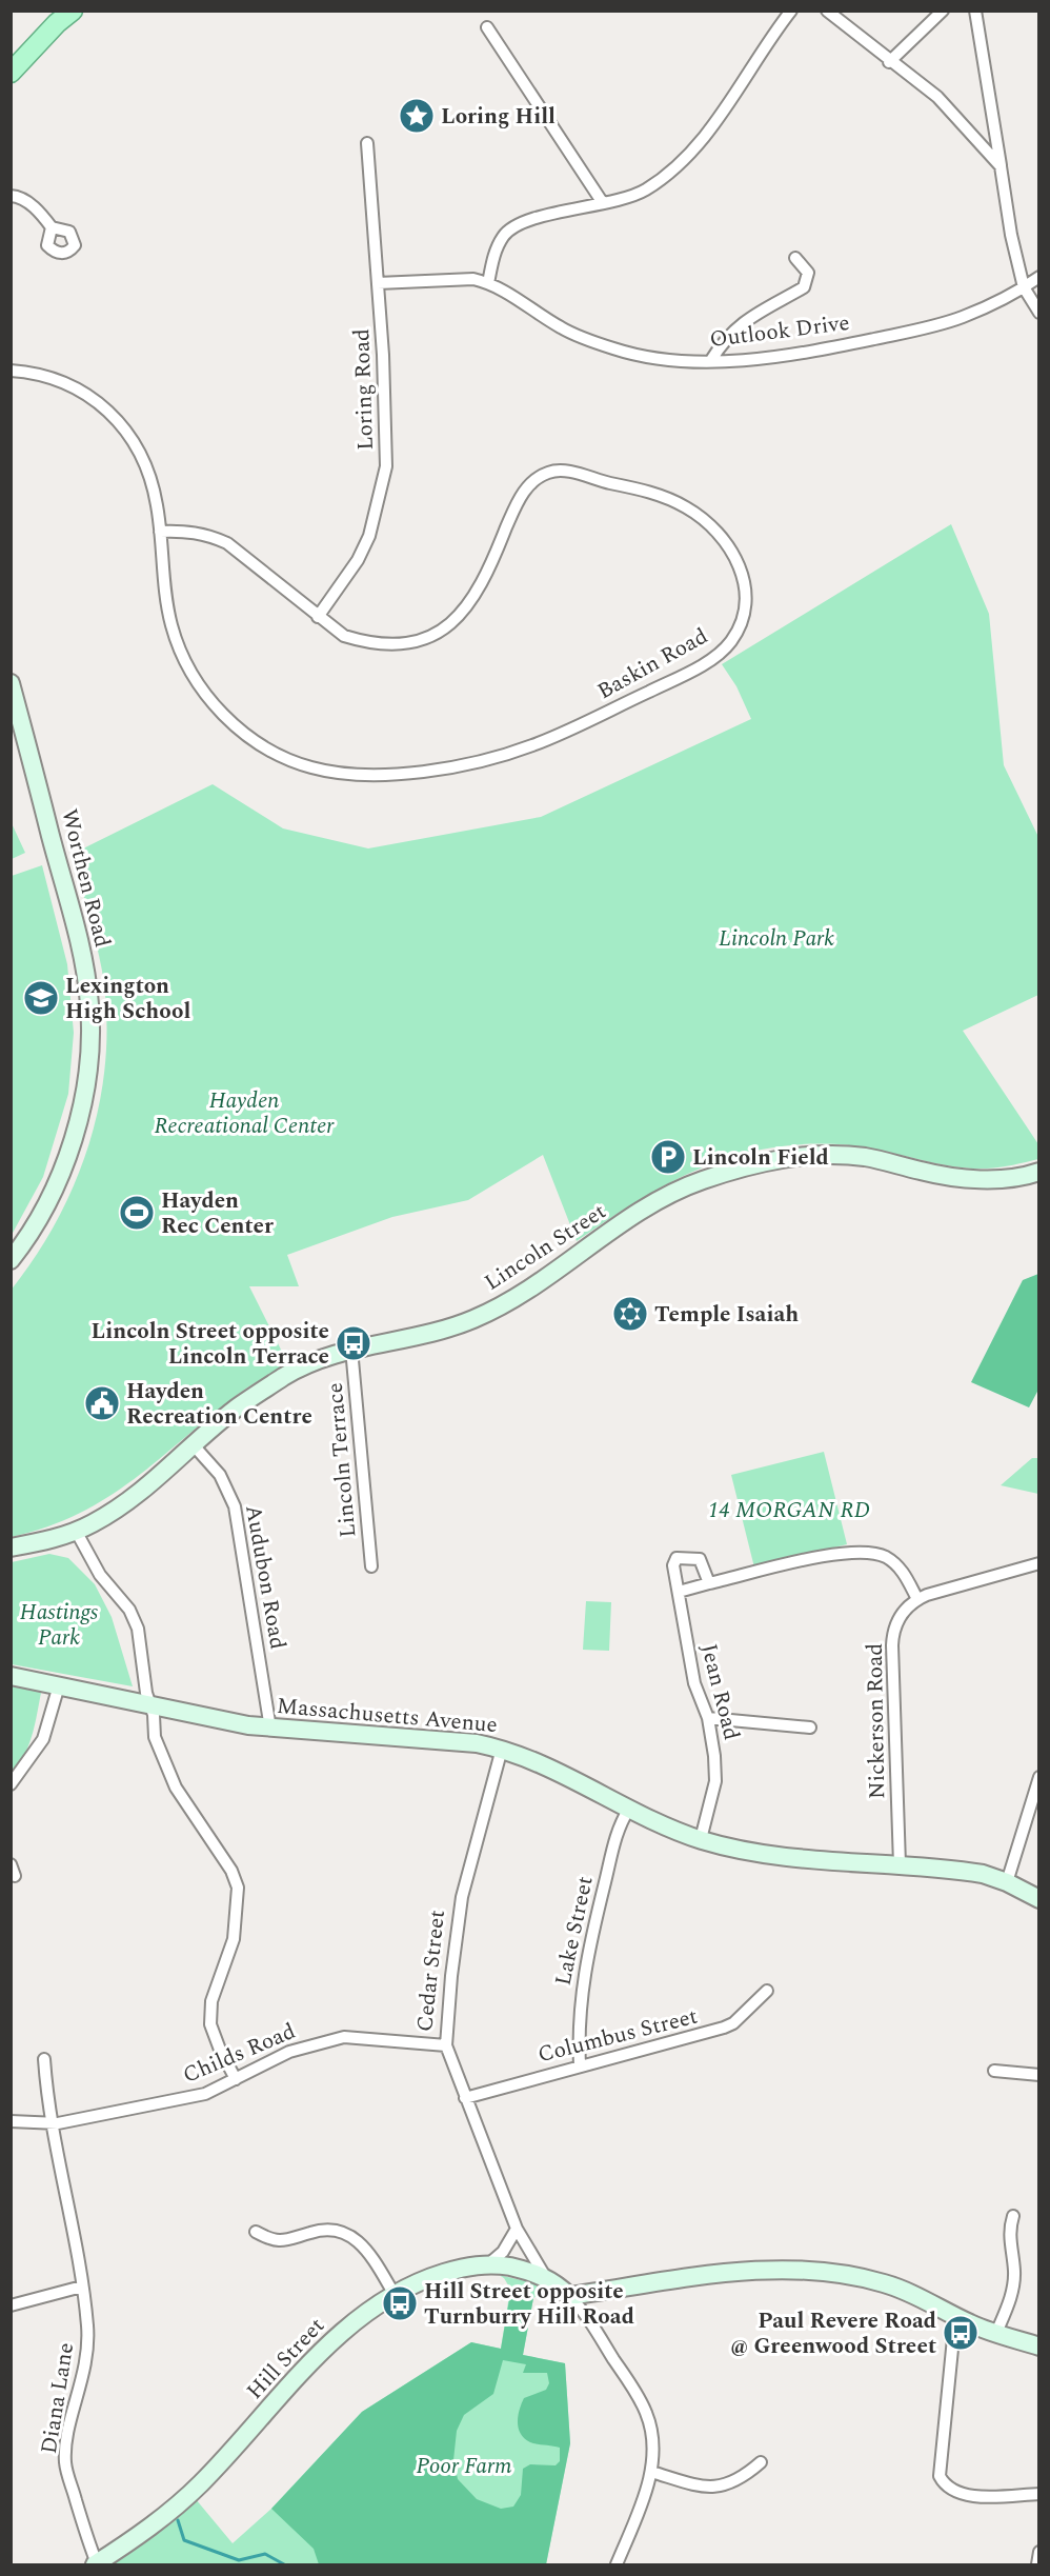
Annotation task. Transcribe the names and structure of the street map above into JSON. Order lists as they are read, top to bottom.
{
  "streets": {
    "street": [
      "Outlook Drive",
      "Loring Road",
      "Baskin Road",
      "Worthen Road",
      "Lincoln Street",
      "Lincoln Terrace",
      "Audubon Road",
      "Jean Road",
      "Massachusetts Avenue",
      "Nickerson Road",
      "Lake Street",
      "Cedar Street",
      "Columbus Street",
      "Childs Road",
      "Hill Street",
      "Diana Lane"
    ]
  },
  "crossings": [
    ["Outlook Drive", "Loring Road"],
    ["Loring Road", "Baskin Road"],
    ["Lincoln Street", "Lincoln Terrace"],
    ["Lincoln Street", "Audubon Road"],
    ["Audubon Road", "Massachusetts Avenue"],
    ["Jean Road", "Massachusetts Avenue"],
    ["Massachusetts Avenue", "Nickerson Road"],
    ["Massachusetts Avenue", "Lake Street"],
    ["Massachusetts Avenue", "Cedar Street"],
    ["Lake Street", "Columbus Street"],
    ["Cedar Street", "Columbus Street"],
    ["Cedar Street", "Childs Road"],
    ["Cedar Street", "Hill Street"],
    ["Childs Road", "Diana Lane"],
    ["Hill Street", "Diana Lane"]
  ],
  "parks": [
    "Lincoln Park",
    "Hayden Recreational Center",
    "14 MORGAN RD",
    "Hastings Park",
    "Poor Farm"
  ],
  "places": {
    "place": ["Loring Hill"],
    "school or university": ["Lexington High School"],
    "parking": ["Lincoln Field"],
    "sports": ["Hayden Rec Center"],
    "synagogue": ["Temple Isaiah"],
    "bus stop": ["Lincoln Street opposite Lincoln Terrace", "Hill Street opposite Turnburry Hill Road", "Paul Revere Road @ Greenwood Street"],
    "public building": ["Hayden Recreation Centre"]
  }
}
